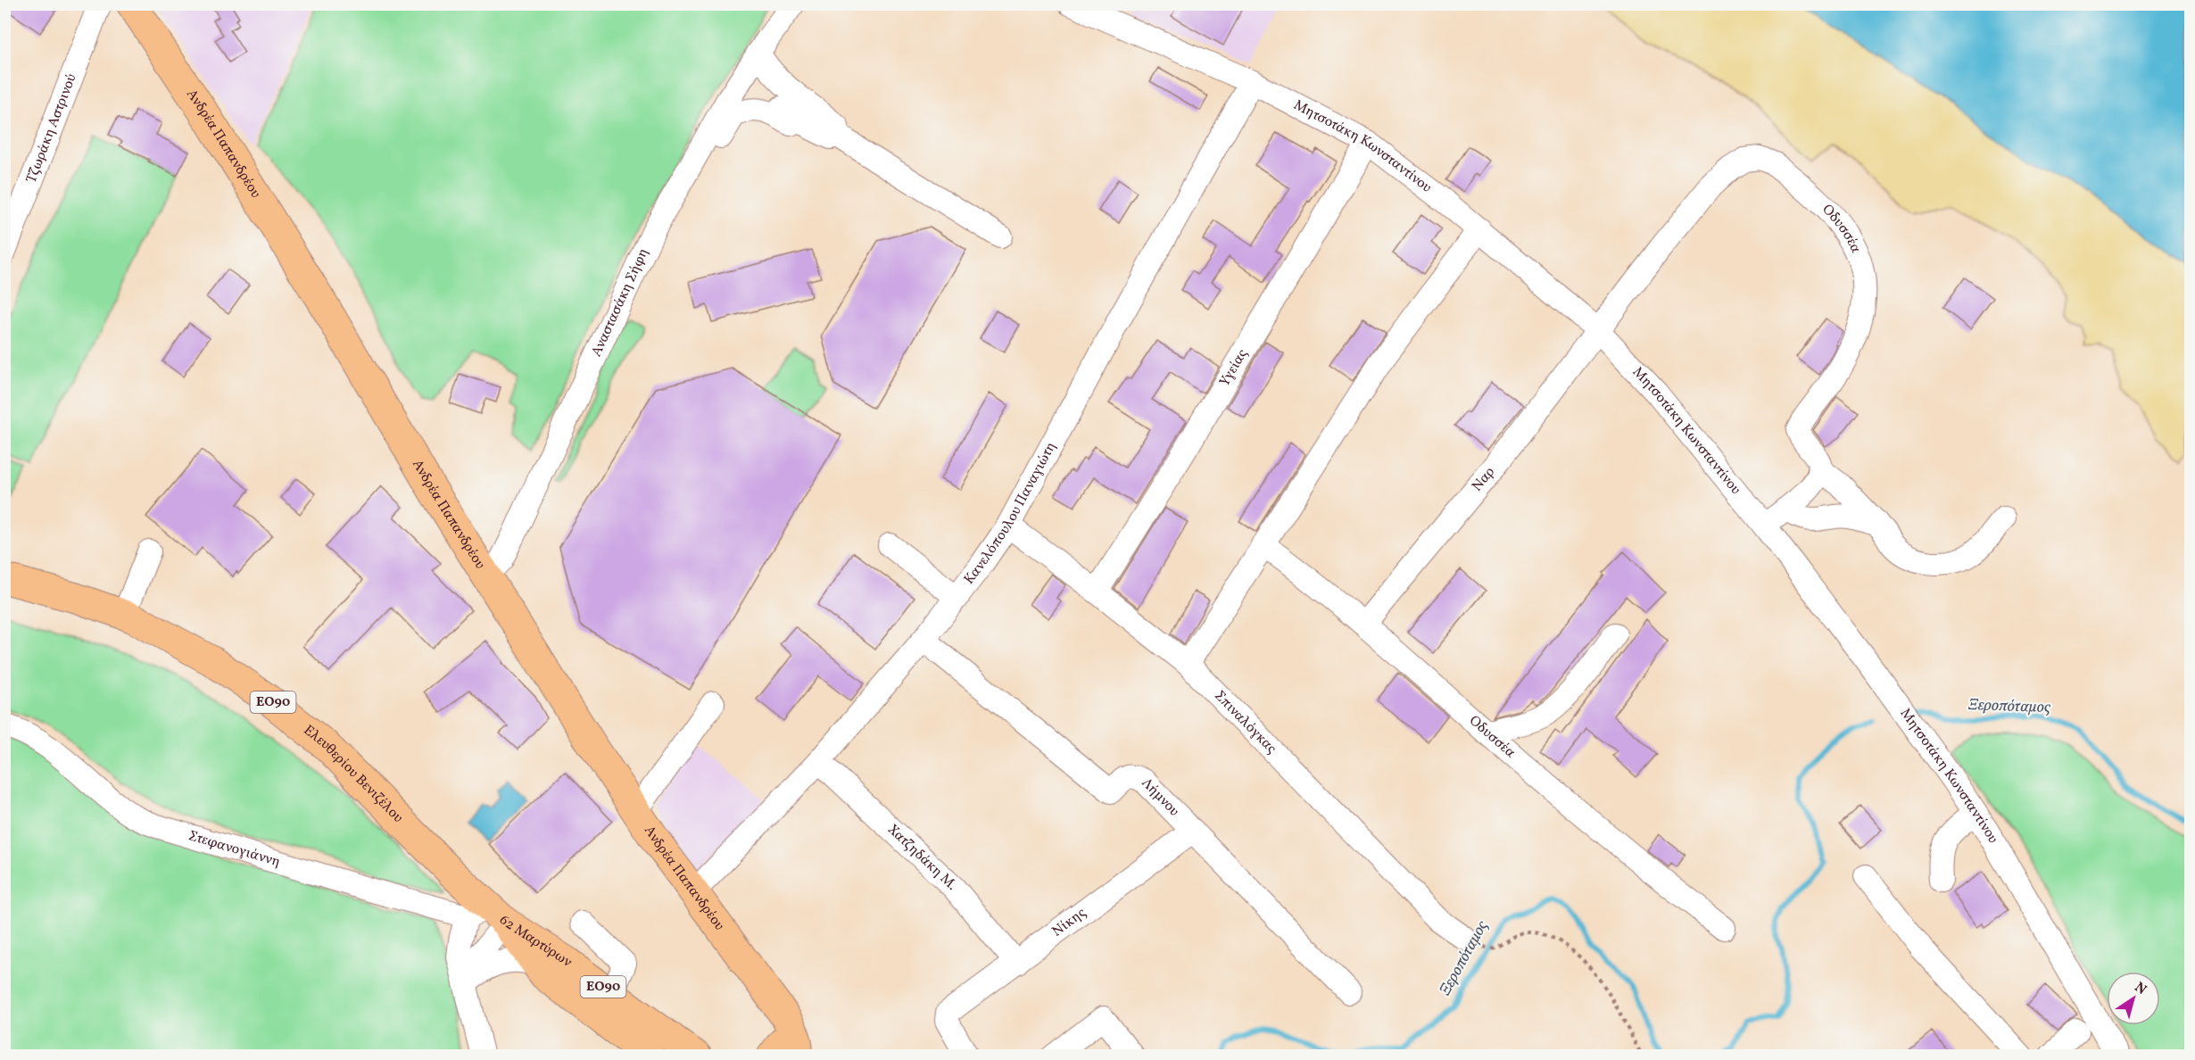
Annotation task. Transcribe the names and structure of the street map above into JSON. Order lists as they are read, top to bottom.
{
  "streets": {
    "main road": [
      "Ανδρέα Παπανδρέου",
      "ΕΟ90",
      "Ελευθερίου Βενιζέλου",
      "62 Μαρτύρων"
    ],
    "street": [
      "Τζωράκη Αστρινού",
      "Μητσοτάκη Κωνσταντίνου",
      "Οδυσσέα",
      "Αναστασάκη Σήφη",
      "Υγείας",
      "Ναρ",
      "Κανελόπουλου Παναγιώτη",
      "Σπιναλόγκας",
      "Λήμνου",
      "Στεφανογιάννη",
      "Χατζηδάκη Μ.",
      "Νίκης"
    ]
  },
  "crossings": [
    ["Ανδρέα Παπανδρέου", "Αναστασάκη Σήφη"],
    ["Ανδρέα Παπανδρέου", "Κανελόπουλου Παναγιώτη"],
    ["Μητσοτάκη Κωνσταντίνου", "Οδυσσέα"],
    ["Μητσοτάκη Κωνσταντίνου", "Υγείας"],
    ["Μητσοτάκη Κωνσταντίνου", "Ναρ"],
    ["Μητσοτάκη Κωνσταντίνου", "Κανελόπουλου Παναγιώτη"],
    ["Οδυσσέα", "Ναρ"],
    ["Υγείας", "Σπιναλόγκας"],
    ["Κανελόπουλου Παναγιώτη", "Σπιναλόγκας"],
    ["Κανελόπουλου Παναγιώτη", "Λήμνου"],
    ["Κανελόπουλου Παναγιώτη", "Χατζηδάκη Μ."],
    ["Ελευθερίου Βενιζέλου", "Στεφανογιάννη"],
    ["Ελευθερίου Βενιζέλου", "62 Μαρτύρων"],
    ["Λήμνου", "Νίκης"],
    ["Στεφανογιάννη", "62 Μαρτύρων"],
    ["Χατζηδάκη Μ.", "Νίκης"]
  ],
  "water": ["Ξεροπόταμος"],
  "north": "top right"
}
